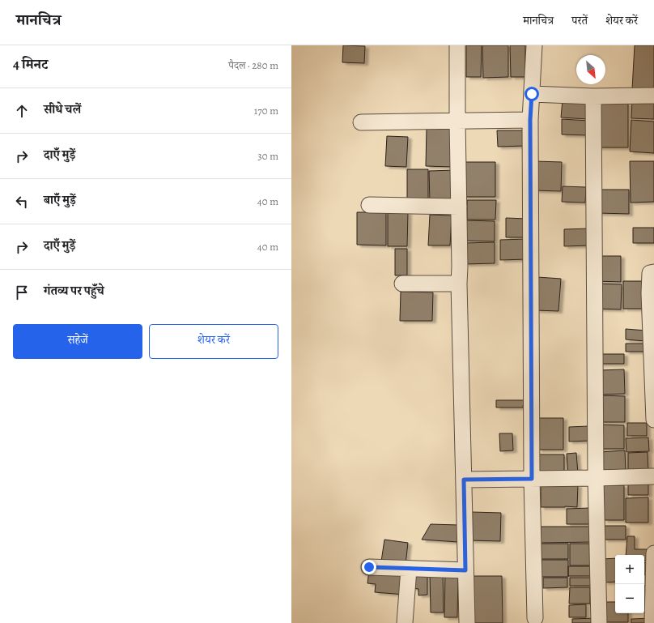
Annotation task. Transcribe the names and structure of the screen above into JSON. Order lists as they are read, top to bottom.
{
  "north": "bottom right",
  "page": {
    "header": "मानचित्र",
    "nav": ["मानचित्र", "परतें", "शेयर करें"],
    "heading": ["4 मिनट", "पैदल · 280 m"],
    "list": [
      ["सीधे चलें", "170 m"],
      ["दाएँ मुड़ें", "30 m"],
      ["बाएँ मुड़ें", "40 m"],
      ["दाएँ मुड़ें", "40 m"],
      "गंतव्य पर पहुँचे"
    ],
    "buttons": ["सहेजें", "शेयर करें"],
    "map_buttons": ["+", "−"]
  }
}
